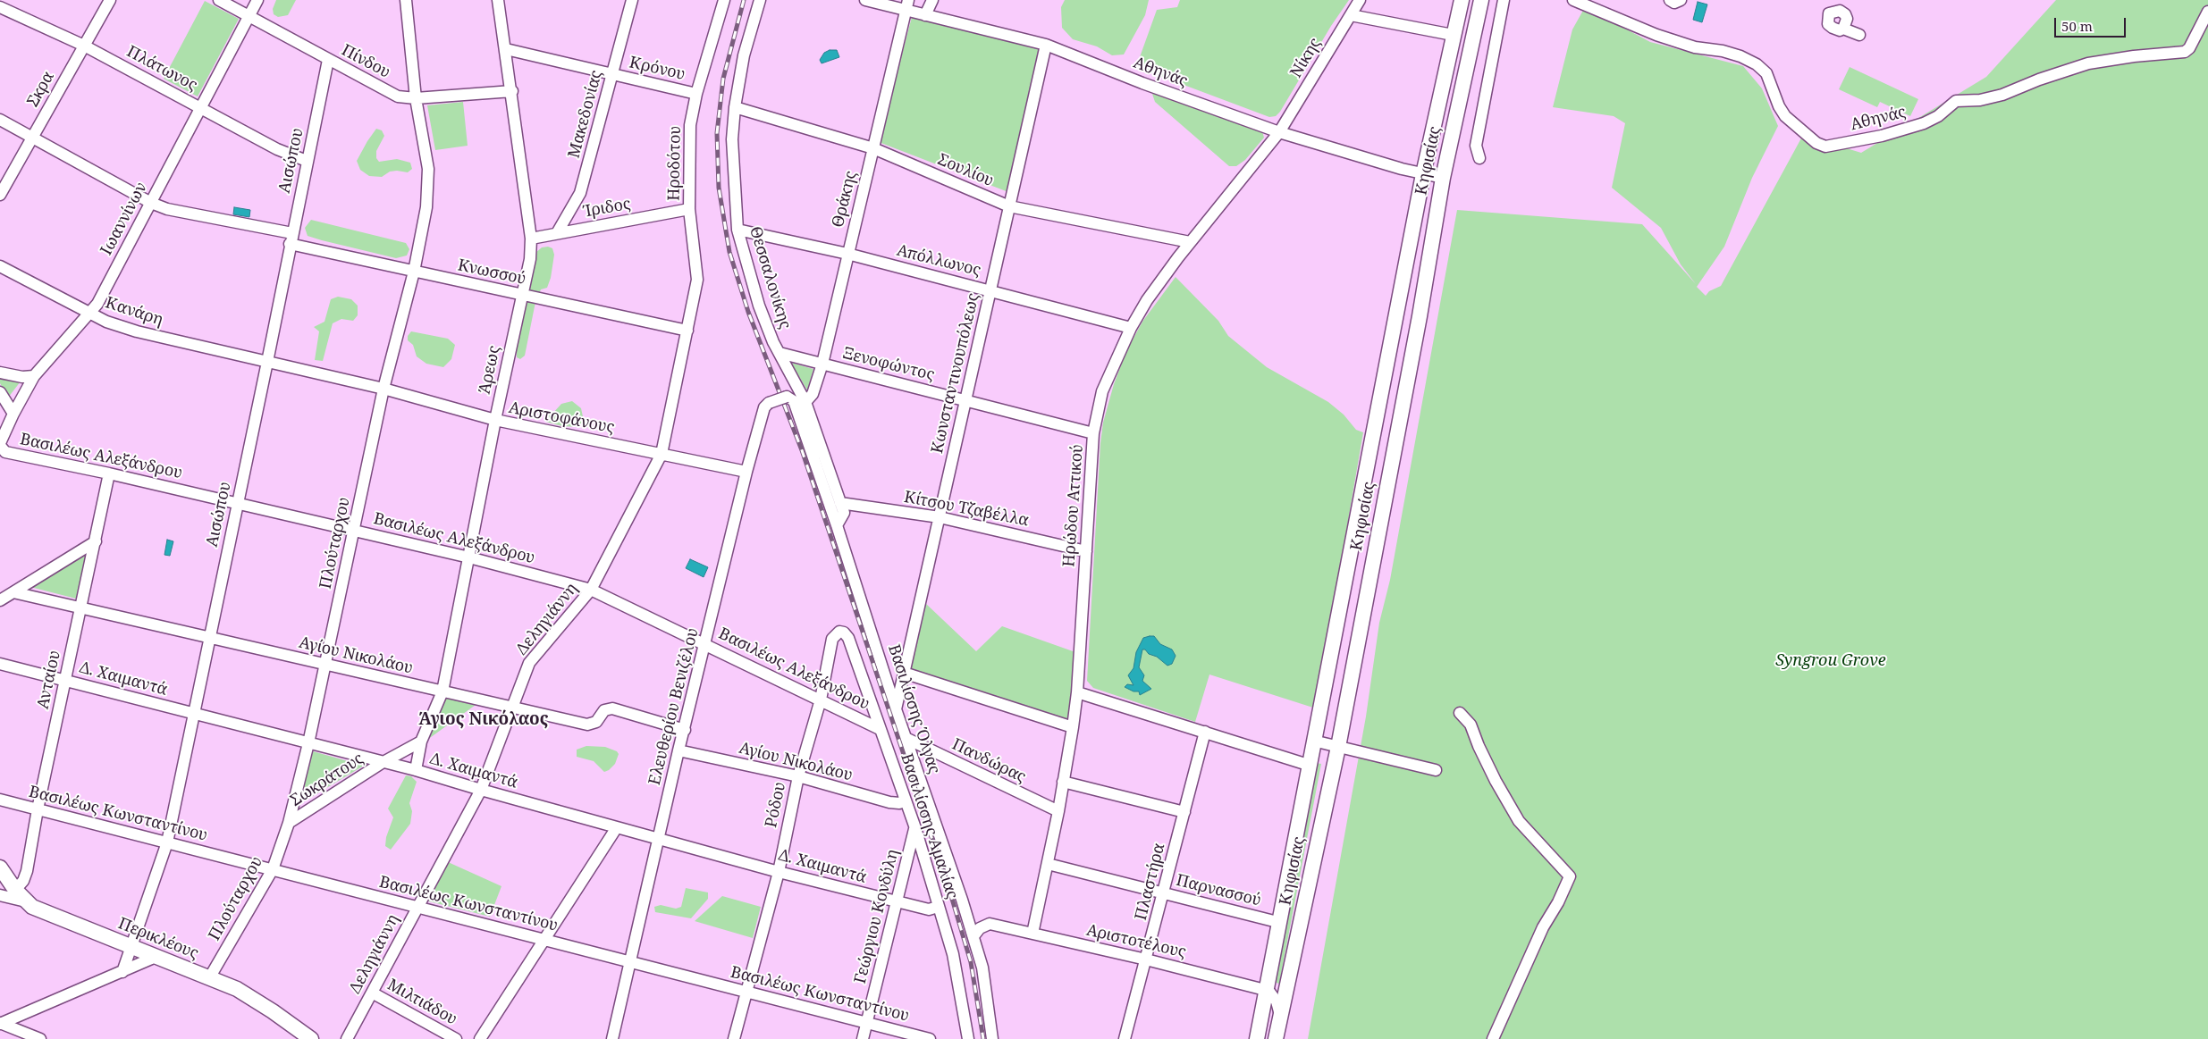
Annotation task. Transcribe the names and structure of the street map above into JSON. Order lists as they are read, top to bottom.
{
  "streets": {
    "main road": ["Κηφισίας", "Περικλέους"],
    "street": [
      "Νίκης",
      "Πίνδου",
      "Πλάτωνος",
      "Κρόνου",
      "Αθηνάς",
      "Σκρα",
      "Μακεδονίας",
      "Αισώπου",
      "Ηροδότου",
      "Σουλίου",
      "Θράκης",
      "Ίριδος",
      "Ιωαννίνων",
      "Απόλλωνος",
      "Κνωσσού",
      "Θεσσαλονίκης",
      "Κανάρη",
      "Ξενοφώντος",
      "Άρεως",
      "Κωνσταντινουπόλεως",
      "Αριστοφάνους",
      "Βασιλέως Αλεξάνδρου",
      "Ηρώδου Αττικού",
      "Κίτσου Τζαβέλλα",
      "Πλούταρχου",
      "Δεληγιάννη",
      "Αγίου Νικολάου",
      "Δ. Χαιμαντά",
      "Ανταίου",
      "Ελευθερίου Βενιζέλου",
      "Βασιλίσσης Όλγας",
      "Πανδώρας",
      "Σωκράτους",
      "Ρόδου",
      "Βασιλέως Κωνσταντίνου",
      "Βασιλίσσης Αμαλίας",
      "Πλαστήρα",
      "Παρνασσού",
      "Γεώργιου Κονδύλη",
      "Αριστοτέλους",
      "Μιλτιάδου"
    ]
  },
  "crossings": [
    ["Νίκης", "Αθηνάς"],
    ["Νίκης", "Ηρώδου Αττικού"],
    ["Πίνδου", "Αισώπου"],
    ["Πίνδου", "Ιωαννίνων"],
    ["Πίνδου", "Άρεως"],
    ["Πίνδου", "Πλούταρχου"],
    ["Πλάτωνος", "Σκρα"],
    ["Πλάτωνος", "Αισώπου"],
    ["Πλάτωνος", "Ιωαννίνων"],
    ["Κρόνου", "Μακεδονίας"],
    ["Κρόνου", "Ηροδότου"],
    ["Κρόνου", "Άρεως"],
    ["Αθηνάς", "Κηφισίας"],
    ["Αθηνάς", "Θράκης"],
    ["Αθηνάς", "Κωνσταντινουπόλεως"],
    ["Αθηνάς", "Ηρώδου Αττικού"],
    ["Σκρα", "Κνωσσού"],
    ["Μακεδονίας", "Ίριδος"],
    ["Αισώπου", "Κνωσσού"],
    ["Αισώπου", "Κανάρη"],
    ["Αισώπου", "Αριστοφάνους"],
    ["Αισώπου", "Βασιλέως Αλεξάνδρου"],
    ["Αισώπου", "Αγίου Νικολάου"],
    ["Αισώπου", "Δ. Χαιμαντά"],
    ["Αισώπου", "Βασιλέως Κωνσταντίνου"],
    ["Αισώπου", "Περικλέους"],
    ["Κηφισίας", "Παρνασσού"],
    ["Κηφισίας", "Αριστοτέλους"],
    ["Ηροδότου", "Ίριδος"],
    ["Ηροδότου", "Κνωσσού"],
    ["Ηροδότου", "Δεληγιάννη"],
    ["Σουλίου", "Θράκης"],
    ["Σουλίου", "Θεσσαλονίκης"],
    ["Σουλίου", "Κωνσταντινουπόλεως"],
    ["Σουλίου", "Ηρώδου Αττικού"],
    ["Θράκης", "Απόλλωνος"],
    ["Θράκης", "Θεσσαλονίκης"],
    ["Θράκης", "Ξενοφώντος"],
    ["Ίριδος", "Άρεως"],
    ["Ιωαννίνων", "Κνωσσού"],
    ["Ιωαννίνων", "Κανάρη"],
    ["Ιωαννίνων", "Βασιλέως Αλεξάνδρου"],
    ["Απόλλωνος", "Θεσσαλονίκης"],
    ["Απόλλωνος", "Κωνσταντινουπόλεως"],
    ["Απόλλωνος", "Ηρώδου Αττικού"],
    ["Κνωσσού", "Άρεως"],
    ["Κνωσσού", "Πλούταρχου"],
    ["Κνωσσού", "Δεληγιάννη"],
    ["Θεσσαλονίκης", "Ξενοφώντος"],
    ["Θεσσαλονίκης", "Κίτσου Τζαβέλλα"],
    ["Θεσσαλονίκης", "Βασιλίσσης Όλγας"],
    ["Κανάρη", "Αριστοφάνους"],
    ["Ξενοφώντος", "Κωνσταντινουπόλεως"],
    ["Ξενοφώντος", "Ηρώδου Αττικού"],
    ["Άρεως", "Αριστοφάνους"],
    ["Άρεως", "Βασιλέως Αλεξάνδρου"],
    ["Άρεως", "Αγίου Νικολάου"],
    ["Άρεως", "Δ. Χαιμαντά"],
    ["Κωνσταντινουπόλεως", "Κίτσου Τζαβέλλα"],
    ["Κωνσταντινουπόλεως", "Βασιλίσσης Όλγας"],
    ["Αριστοφάνους", "Πλούταρχου"],
    ["Αριστοφάνους", "Δεληγιάννη"],
    ["Αριστοφάνους", "Ελευθερίου Βενιζέλου"],
    ["Βασιλέως Αλεξάνδρου", "Πλούταρχου"],
    ["Βασιλέως Αλεξάνδρου", "Δεληγιάννη"],
    ["Βασιλέως Αλεξάνδρου", "Ανταίου"],
    ["Βασιλέως Αλεξάνδρου", "Ελευθερίου Βενιζέλου"],
    ["Βασιλέως Αλεξάνδρου", "Ρόδου"],
    ["Βασιλέως Αλεξάνδρου", "Βασιλίσσης Αμαλίας"],
    ["Ηρώδου Αττικού", "Κίτσου Τζαβέλλα"],
    ["Ηρώδου Αττικού", "Πανδώρας"],
    ["Ηρώδου Αττικού", "Παρνασσού"],
    ["Ηρώδου Αττικού", "Αριστοτέλους"],
    ["Πλούταρχου", "Αγίου Νικολάου"],
    ["Πλούταρχου", "Δ. Χαιμαντά"],
    ["Πλούταρχου", "Σωκράτους"],
    ["Πλούταρχου", "Βασιλέως Κωνσταντίνου"],
    ["Πλούταρχου", "Περικλέους"],
    ["Δεληγιάννη", "Αγίου Νικολάου"],
    ["Δεληγιάννη", "Δ. Χαιμαντά"],
    ["Δεληγιάννη", "Βασιλέως Κωνσταντίνου"],
    ["Δεληγιάννη", "Μιλτιάδου"],
    ["Αγίου Νικολάου", "Ανταίου"],
    ["Αγίου Νικολάου", "Ελευθερίου Βενιζέλου"],
    ["Αγίου Νικολάου", "Ρόδου"],
    ["Αγίου Νικολάου", "Βασιλίσσης Αμαλίας"],
    ["Δ. Χαιμαντά", "Ανταίου"],
    ["Δ. Χαιμαντά", "Ελευθερίου Βενιζέλου"],
    ["Δ. Χαιμαντά", "Σωκράτους"],
    ["Δ. Χαιμαντά", "Ρόδου"],
    ["Δ. Χαιμαντά", "Βασιλίσσης Αμαλίας"],
    ["Δ. Χαιμαντά", "Γεώργιου Κονδύλη"],
    ["Ανταίου", "Βασιλέως Κωνσταντίνου"],
    ["Ανταίου", "Περικλέους"],
    ["Ελευθερίου Βενιζέλου", "Βασιλίσσης Όλγας"],
    ["Ελευθερίου Βενιζέλου", "Βασιλέως Κωνσταντίνου"],
    ["Βασιλίσσης Όλγας", "Πανδώρας"],
    ["Βασιλίσσης Όλγας", "Αριστοτέλους"],
    ["Ρόδου", "Βασιλέως Κωνσταντίνου"],
    ["Ρόδου", "Βασιλίσσης Αμαλίας"],
    ["Βασιλέως Κωνσταντίνου", "Γεώργιου Κονδύλη"],
    ["Βασιλίσσης Αμαλίας", "Γεώργιου Κονδύλη"],
    ["Πλαστήρα", "Παρνασσού"],
    ["Πλαστήρα", "Αριστοτέλους"]
  ],
  "districts": ["Άγιος Νικόλαος"],
  "parks": ["Syngrou Grove"],
  "scale_bar": "50 m"
}
